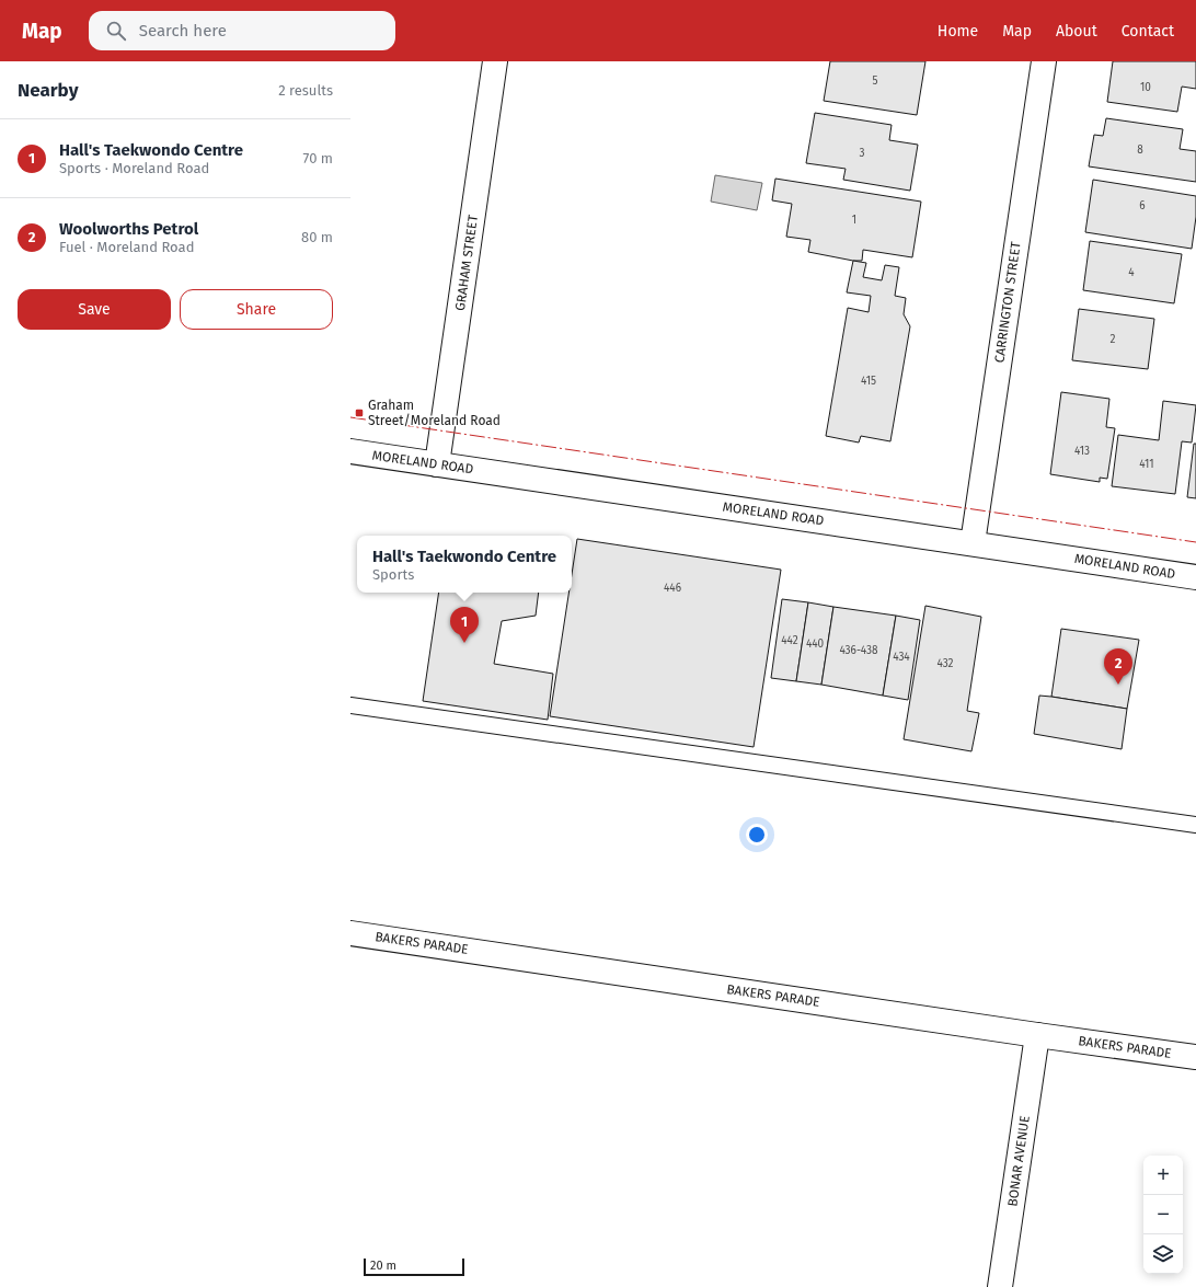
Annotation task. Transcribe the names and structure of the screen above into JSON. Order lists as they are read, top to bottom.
{
  "streets": {
    "street": [
      "GRAHAM STREET",
      "CARRINGTON STREET",
      "MORELAND ROAD",
      "BAKERS PARADE",
      "BONAR AVENUE"
    ]
  },
  "crossings": [
    ["GRAHAM STREET", "MORELAND ROAD"],
    ["CARRINGTON STREET", "MORELAND ROAD"],
    ["BAKERS PARADE", "BONAR AVENUE"]
  ],
  "places": {
    "transit": ["Graham Street/Moreland Road"]
  },
  "house_numbers": [
    "5",
    "10",
    "8",
    "3",
    "6",
    "1",
    "4",
    "2",
    "415",
    "413",
    "411",
    "446",
    "442",
    "440",
    "436-438",
    "434",
    "432"
  ],
  "scale_bar": "20 m",
  "page": {
    "header": "Map",
    "search": "Search here",
    "nav": [
      "Home",
      "Map",
      "About",
      "Contact"
    ],
    "heading": ["Nearby", "2 results"],
    "list": [
      {
        "mark": "1",
        "name": "Hall's Taekwondo Centre",
        "note": "Sports · Moreland Road",
        "value": "70 m"
      },
      {
        "mark": "2",
        "name": "Woolworths Petrol",
        "note": "Fuel · Moreland Road",
        "value": "80 m"
      }
    ],
    "buttons": ["Save", "Share"],
    "popup": ["Hall's Taekwondo Centre", "Sports"],
    "pins": ["1", "2"],
    "map_buttons": ["+", "−"],
    "scale": "20 m"
  }
}
